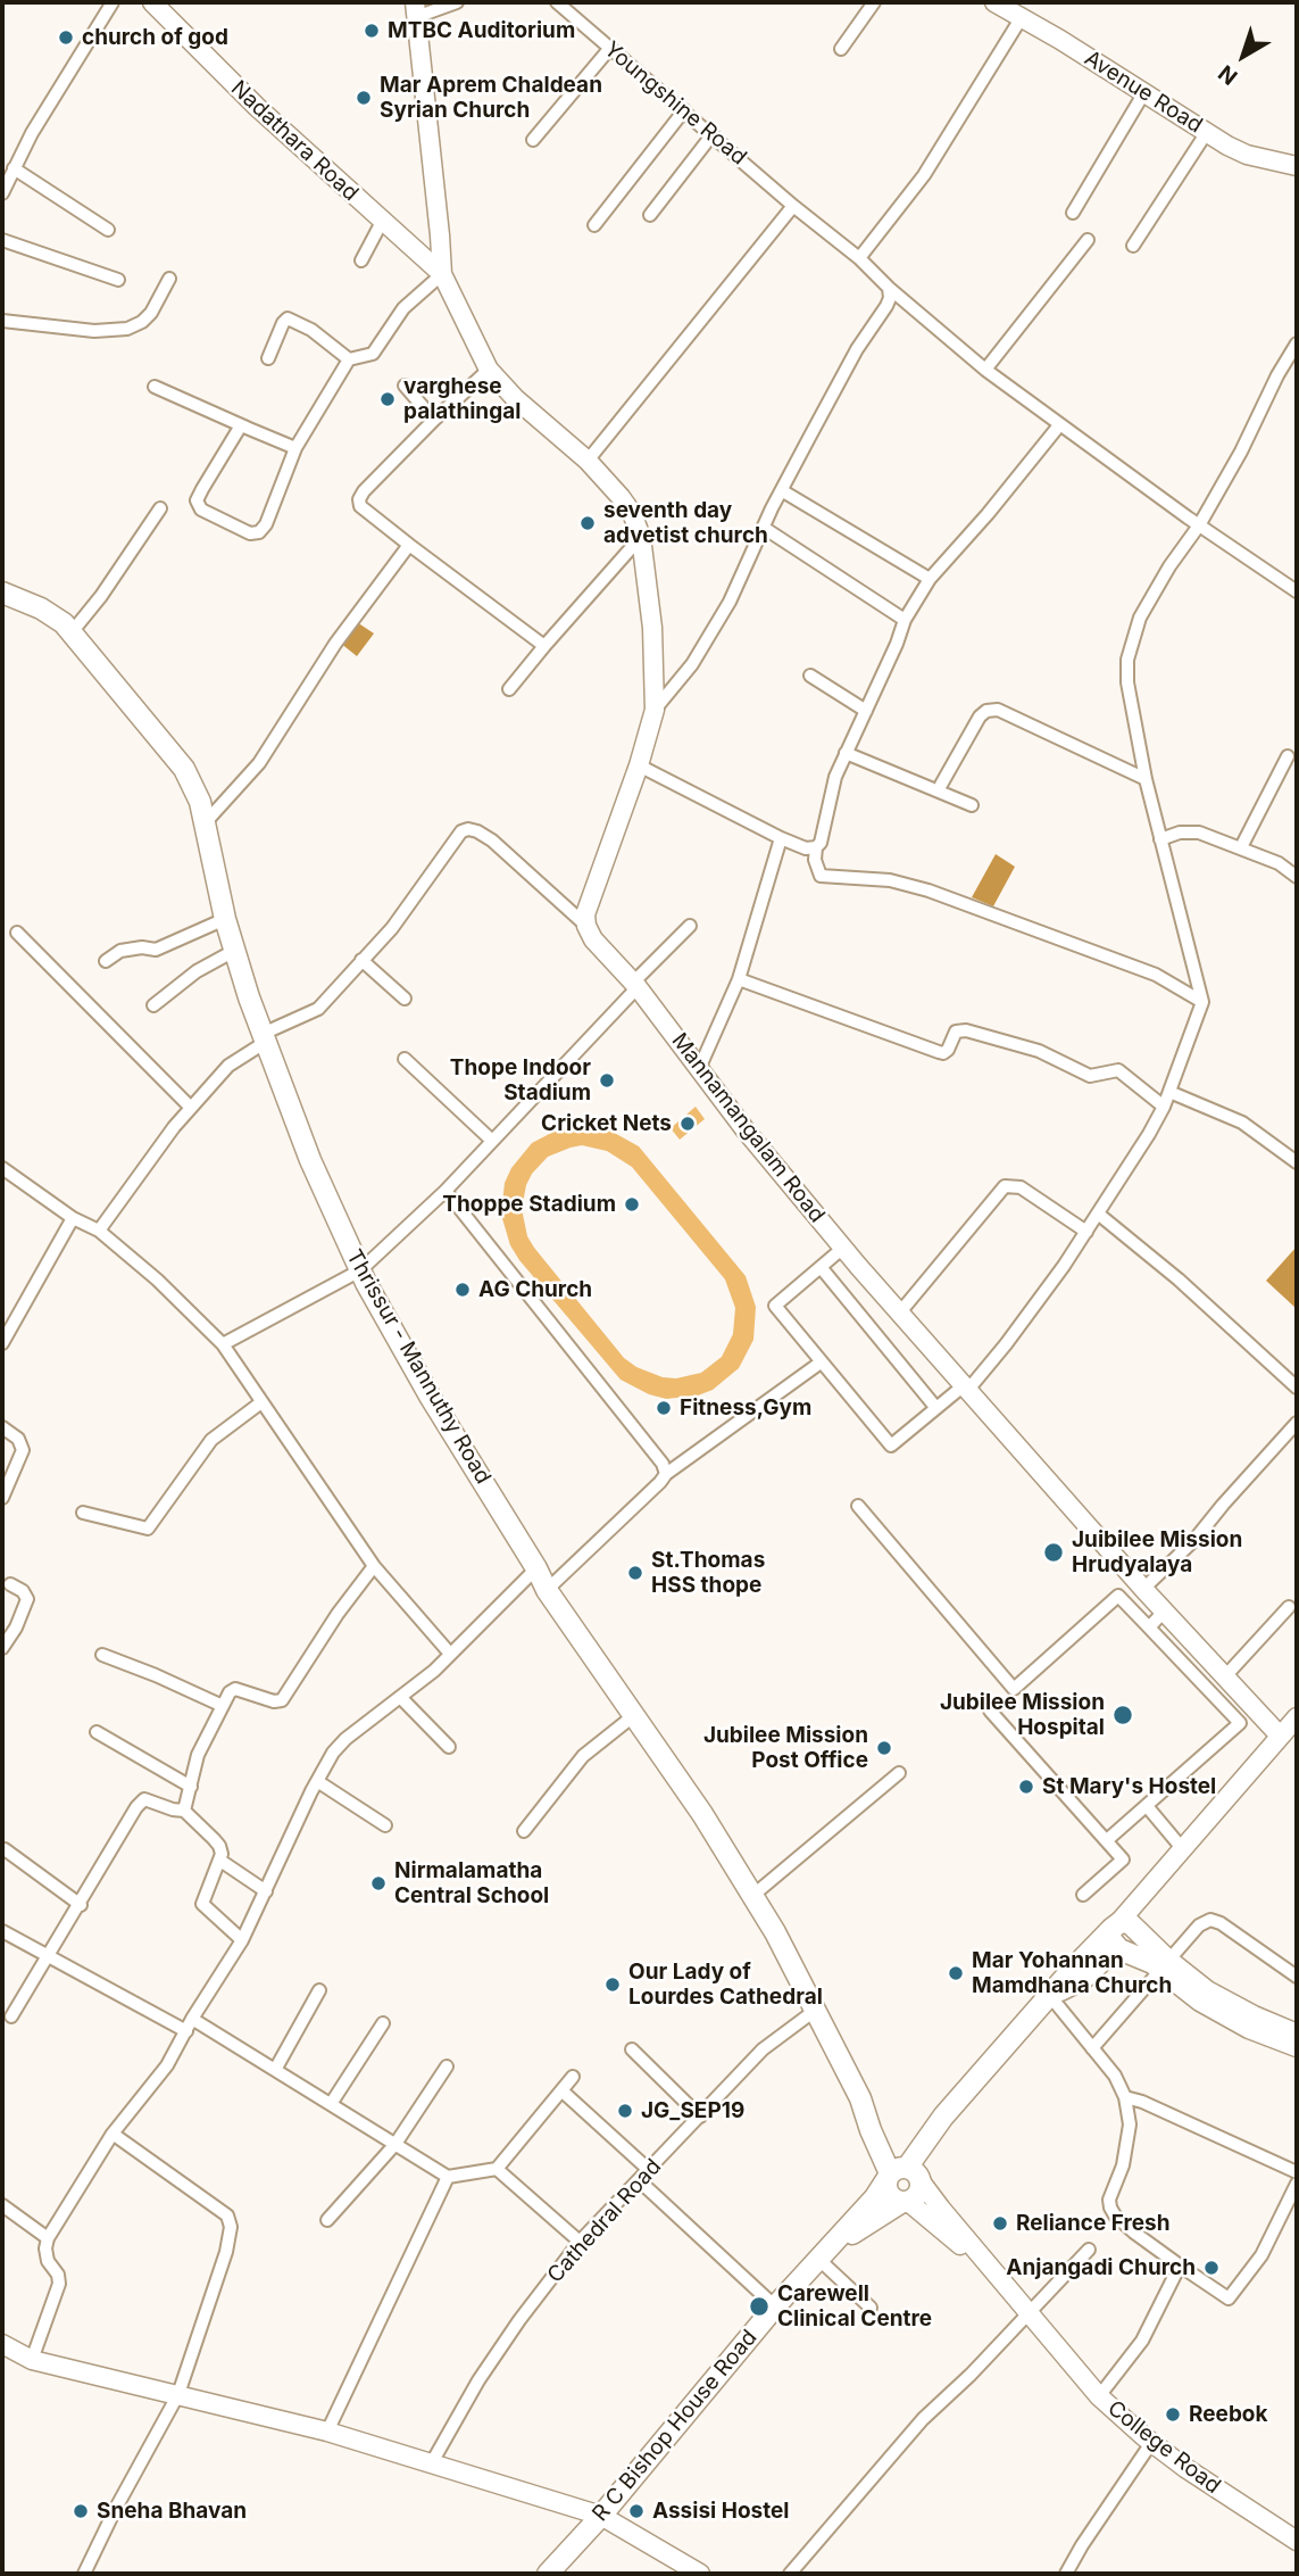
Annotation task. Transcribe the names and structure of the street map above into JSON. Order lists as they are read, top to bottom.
{
  "streets": {
    "main road": [
      "Avenue Road",
      "Nadathara Road",
      "Mannamangalam Road",
      "Thrissur - Mannuthy Road",
      "R C Bishop House Road",
      "College Road"
    ],
    "street": ["Youngshine Road", "Cathedral Road"]
  },
  "crossings": [
    ["Thrissur - Mannuthy Road", "Cathedral Road"],
    ["Thrissur - Mannuthy Road", "College Road"]
  ],
  "places": [
    "MTBC Auditorium",
    "church of god",
    "Mar Aprem Chaldean Syrian Church",
    "varghese palathingal",
    "seventh day advetist church",
    "Thope Indoor Stadium",
    "Cricket Nets",
    "Thoppe Stadium",
    "AG Church",
    "Fitness,Gym",
    "Juibilee Mission Hrudyalaya",
    "St.Thomas HSS thope",
    "Jubilee Mission Hospital",
    "Jubilee Mission Post Office",
    "St Mary's Hostel",
    "Nirmalamatha Central School",
    "Mar Yohannan Mamdhana Church",
    "Our Lady of Lourdes Cathedral",
    "JG_SEP19",
    "Reliance Fresh",
    "Anjangadi Church",
    "Carewell Clinical Centre",
    "Reebok",
    "Sneha Bhavan",
    "Assisi Hostel"
  ],
  "north": "bottom left"
}
